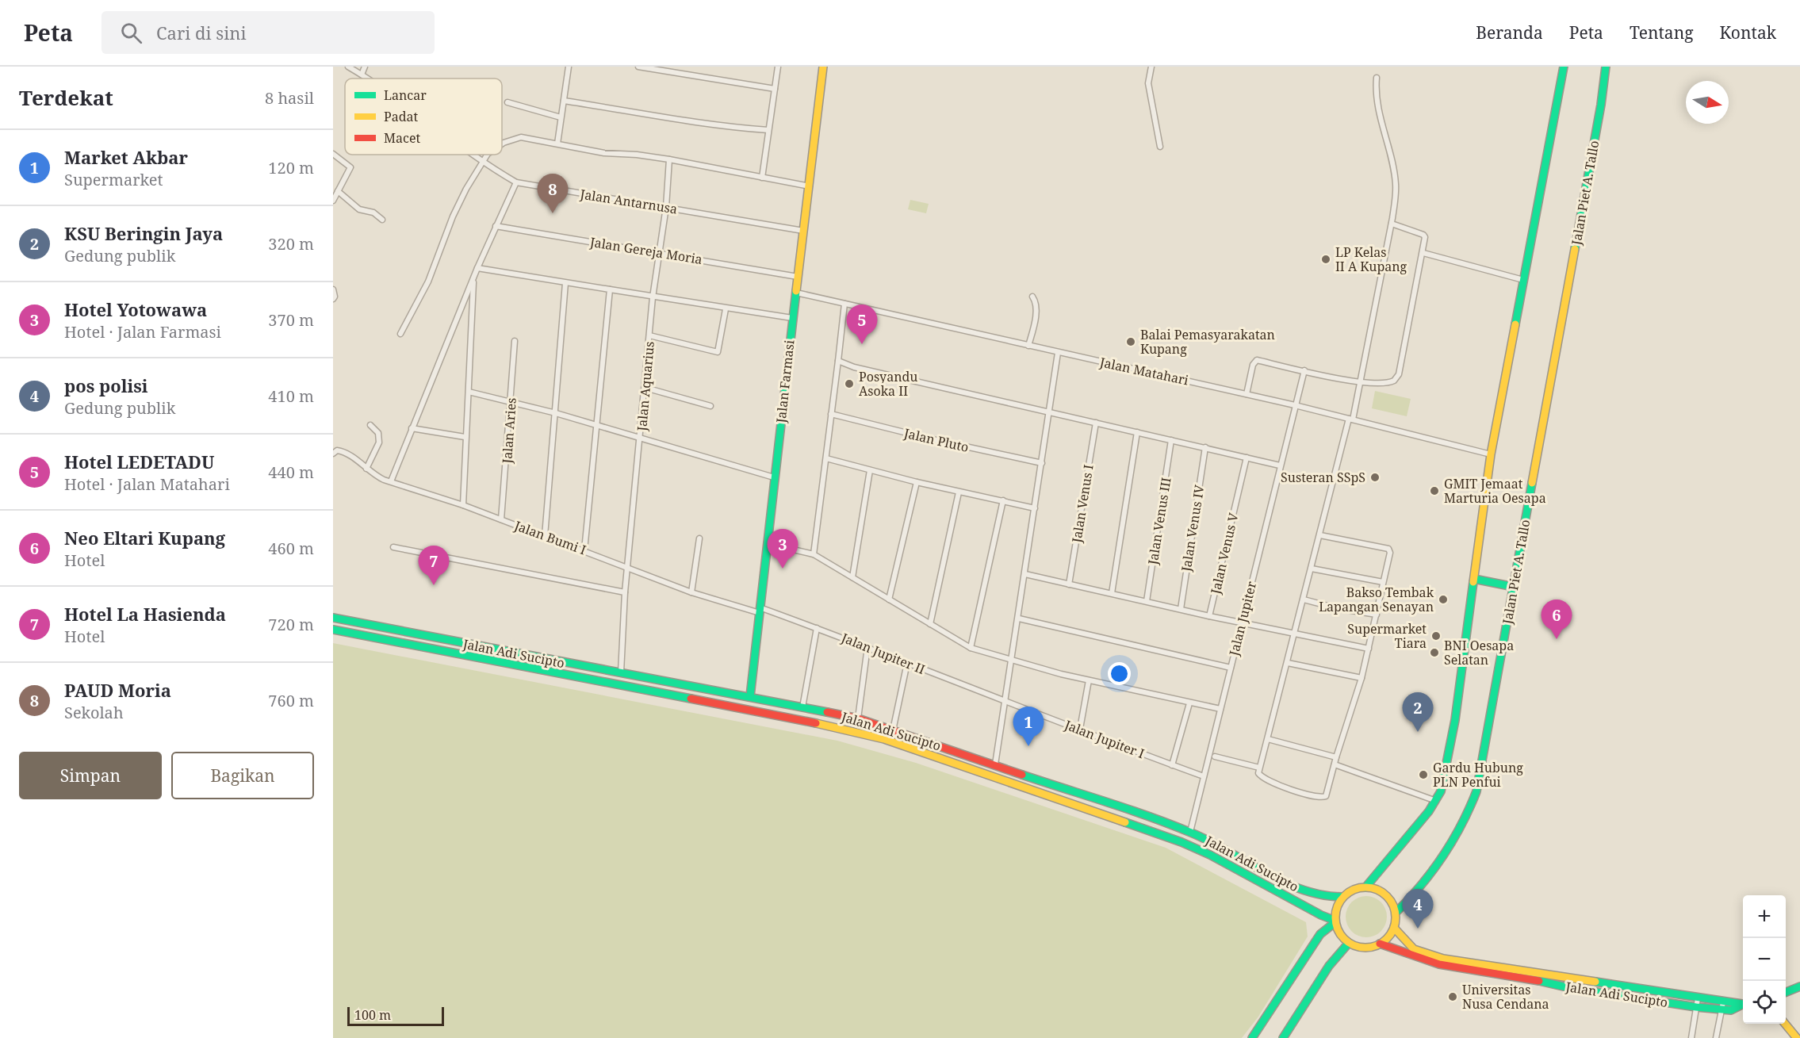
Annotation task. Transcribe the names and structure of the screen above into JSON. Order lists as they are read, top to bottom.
{
  "streets": {
    "main road": ["Jalan Piet A. Tallo", "Jalan Farmasi", "Jalan Adi Sucipto"],
    "street": [
      "Jalan Antarnusa",
      "Jalan Gereja Moria",
      "Jalan Matahari",
      "Jalan Aquarius",
      "Jalan Aries",
      "Jalan Pluto",
      "Jalan Venus I",
      "Jalan Venus III",
      "Jalan Venus IV",
      "Jalan Bumi I",
      "Jalan Venus V",
      "Jalan Jupiter",
      "Jalan Jupiter II",
      "Jalan Jupiter I"
    ]
  },
  "crossings": [
    ["Jalan Piet A. Tallo", "Jalan Adi Sucipto"],
    ["Jalan Antarnusa", "Jalan Farmasi"],
    ["Jalan Antarnusa", "Jalan Aquarius"],
    ["Jalan Gereja Moria", "Jalan Farmasi"],
    ["Jalan Gereja Moria", "Jalan Aquarius"],
    ["Jalan Matahari", "Jalan Farmasi"],
    ["Jalan Matahari", "Jalan Jupiter"],
    ["Jalan Farmasi", "Jalan Bumi I"],
    ["Jalan Farmasi", "Jalan Adi Sucipto"],
    ["Jalan Farmasi", "Jalan Jupiter II"],
    ["Jalan Aquarius", "Jalan Bumi I"],
    ["Jalan Aquarius", "Jalan Adi Sucipto"],
    ["Jalan Aries", "Jalan Bumi I"],
    ["Jalan Bumi I", "Jalan Jupiter II"],
    ["Jalan Jupiter", "Jalan Adi Sucipto"],
    ["Jalan Jupiter", "Jalan Jupiter I"],
    ["Jalan Jupiter II", "Jalan Jupiter I"]
  ],
  "places": [
    "LP Kelas II A Kupang",
    "Balai Pemasyarakatan Kupang",
    "Posyandu Asoka II",
    "Susteran SSpS",
    "GMIT Jemaat Marturia Oesapa",
    "Bakso Tembak Lapangan Senayan",
    "Supermarket Tiara",
    "BNI Oesapa Selatan",
    "Gardu Hubung PLN Penfui",
    "Universitas Nusa Cendana"
  ],
  "legend": ["Lancar", "Padat", "Macet"],
  "scale_bar": "100 m",
  "north": "right",
  "page": {
    "header": "Peta",
    "search": "Cari di sini",
    "nav": [
      "Beranda",
      "Peta",
      "Tentang",
      "Kontak"
    ],
    "heading": ["Terdekat", "8 hasil"],
    "list": [
      {
        "mark": "1",
        "name": "Market Akbar",
        "note": "Supermarket",
        "value": "120 m"
      },
      {
        "mark": "2",
        "name": "KSU Beringin Jaya",
        "note": "Gedung publik",
        "value": "320 m"
      },
      {
        "mark": "3",
        "name": "Hotel Yotowawa",
        "note": "Hotel · Jalan Farmasi",
        "value": "370 m"
      },
      {
        "mark": "4",
        "name": "pos polisi",
        "note": "Gedung publik",
        "value": "410 m"
      },
      {
        "mark": "5",
        "name": "Hotel LEDETADU",
        "note": "Hotel · Jalan Matahari",
        "value": "440 m"
      },
      {
        "mark": "6",
        "name": "Neo Eltari Kupang",
        "note": "Hotel",
        "value": "460 m"
      },
      {
        "mark": "7",
        "name": "Hotel La Hasienda",
        "note": "Hotel",
        "value": "720 m"
      },
      {
        "mark": "8",
        "name": "PAUD Moria",
        "note": "Sekolah",
        "value": "760 m"
      }
    ],
    "pins": [
      "8",
      "5",
      "3",
      "7",
      "6",
      "2",
      "1",
      "4"
    ],
    "buttons": ["Simpan", "Bagikan"],
    "map_buttons": ["+", "−"],
    "scale": "100 m"
  }
}
